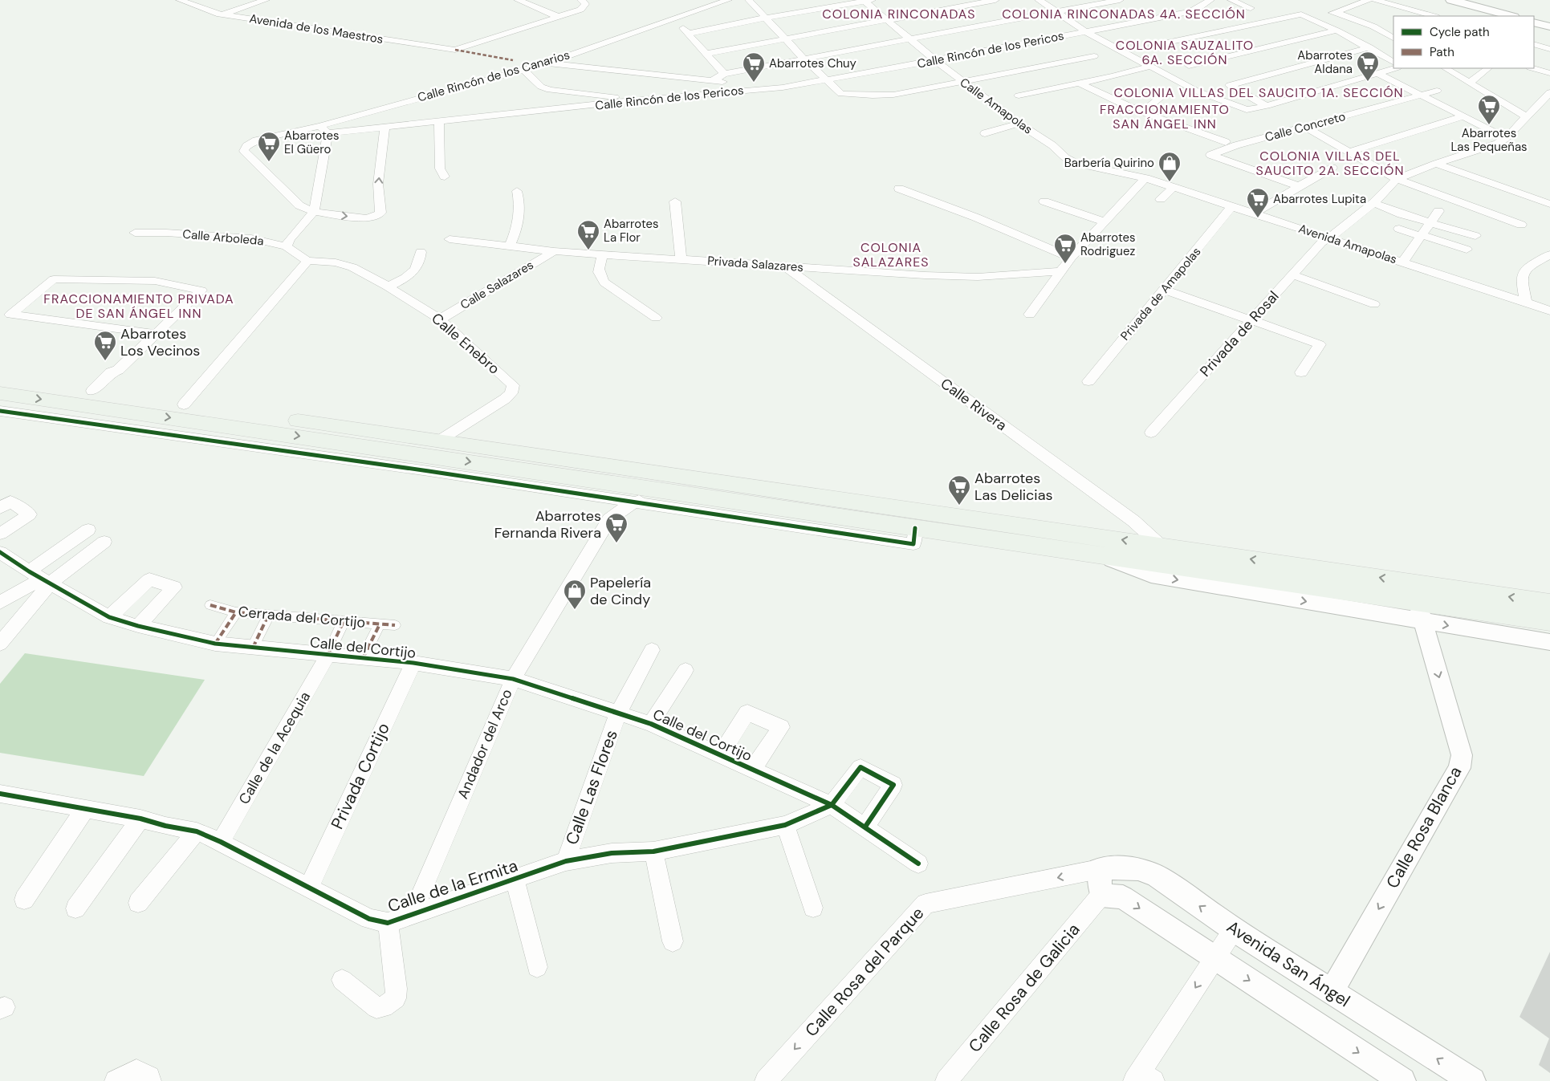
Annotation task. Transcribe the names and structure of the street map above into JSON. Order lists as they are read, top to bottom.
{
  "streets": {
    "street": [
      "Avenida de los Maestros",
      "Calle Rincón de los Pericos",
      "Calle Rincón de los Canarios",
      "Calle Amapolas",
      "Calle Concreto",
      "Calle Arboleda",
      "Avenida Amapolas",
      "Privada Salazares",
      "Calle Salazares",
      "Privada de Amapolas",
      "Privada de Rosal",
      "Calle Enebro",
      "Calle Rivera",
      "Cerrada del Cortijo",
      "Calle del Cortijo",
      "Andador del Arco",
      "Calle de la Acequia",
      "Privada Cortijo",
      "Calle Las Flores",
      "Calle Rosa Blanca",
      "Calle de la Ermita",
      "Avenida San Ángel",
      "Calle Rosa del Parque",
      "Calle Rosa de Galicia"
    ]
  },
  "crossings": [
    ["Calle Rincón de los Pericos", "Calle Rincón de los Canarios"],
    ["Calle Rincón de los Pericos", "Calle Amapolas"],
    ["Calle Amapolas", "Avenida Amapolas"],
    ["Calle Arboleda", "Calle Enebro"],
    ["Avenida Amapolas", "Privada de Amapolas"],
    ["Avenida Amapolas", "Privada de Rosal"],
    ["Privada Salazares", "Calle Salazares"],
    ["Privada Salazares", "Calle Rivera"],
    ["Calle Salazares", "Calle Enebro"],
    ["Calle del Cortijo", "Andador del Arco"],
    ["Calle del Cortijo", "Calle de la Acequia"],
    ["Calle del Cortijo", "Privada Cortijo"],
    ["Calle del Cortijo", "Calle Las Flores"],
    ["Calle del Cortijo", "Calle de la Ermita"],
    ["Andador del Arco", "Calle de la Ermita"],
    ["Calle de la Acequia", "Calle de la Ermita"],
    ["Privada Cortijo", "Calle de la Ermita"],
    ["Calle Las Flores", "Calle de la Ermita"],
    ["Calle Rosa Blanca", "Avenida San Ángel"],
    ["Avenida San Ángel", "Calle Rosa del Parque"]
  ],
  "one_way": ["Calle Rosa Blanca", "Calle Rosa del Parque"],
  "districts": [
    "COLONIA RINCONADAS",
    "COLONIA RINCONADAS 4A. SECCIÓN",
    "COLONIA SAUZALITO 6A. SECCIÓN",
    "COLONIA VILLAS DEL SAUCITO 1A. SECCIÓN",
    "FRACCIONAMIENTO SAN ÁNGEL INN",
    "COLONIA VILLAS DEL SAUCITO 2A. SECCIÓN",
    "COLONIA SALAZARES",
    "FRACCIONAMIENTO PRIVADA DE SAN ÁNGEL INN"
  ],
  "places": {
    "supermarket": [
      "Abarrotes Aldana",
      "Abarrotes Chuy",
      "Abarrotes Las Pequeñas",
      "Abarrotes El Güero",
      "Abarrotes Lupita",
      "Abarrotes La Flor",
      "Abarrotes Rodriguez",
      "Abarrotes Los Vecinos",
      "Abarrotes Las Delicias",
      "Abarrotes Fernanda Rivera"
    ],
    "shop": ["Barbería Quirino", "Papelería de Cindy"]
  },
  "legend": ["Cycle path", "Path"]
}
